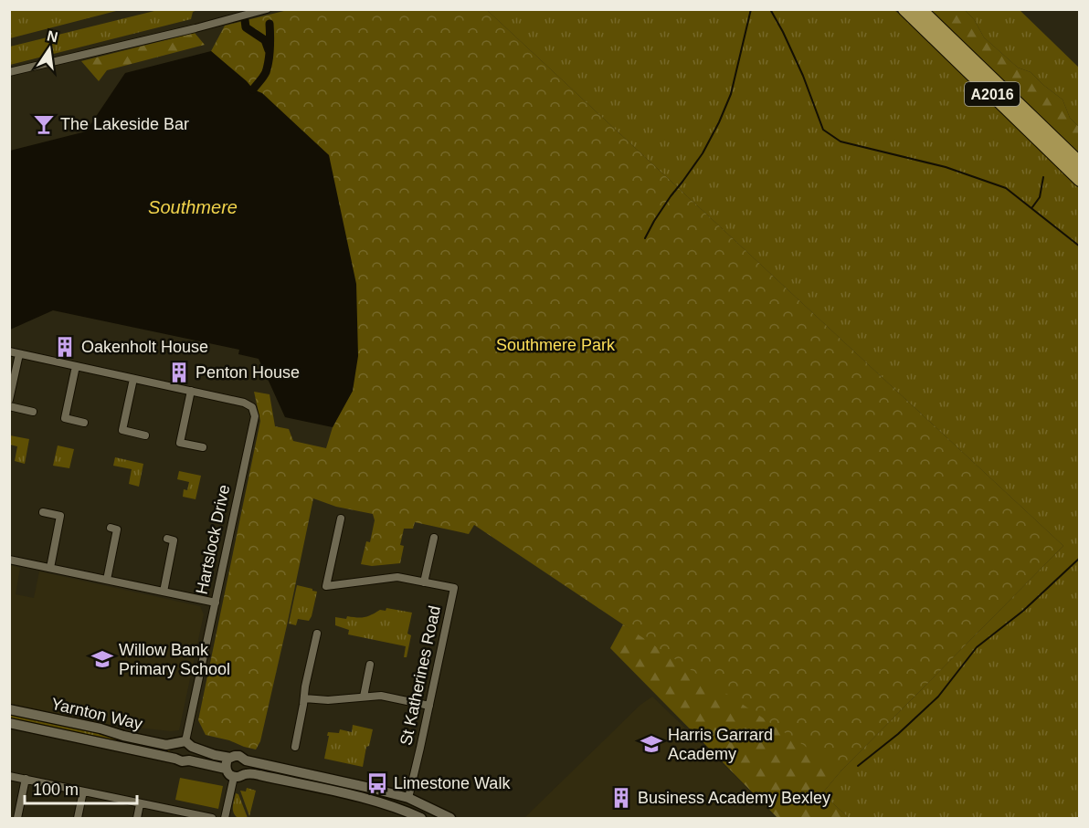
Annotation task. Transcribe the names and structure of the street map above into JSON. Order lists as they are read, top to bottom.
{
  "streets": {
    "main road": ["A2016"],
    "street": ["Hartslock Drive", "St Katherines Road", "Yarnton Way"]
  },
  "crossings": [
    ["Hartslock Drive", "Yarnton Way"],
    ["St Katherines Road", "Yarnton Way"]
  ],
  "water": ["Southmere"],
  "parks": ["Southmere Park"],
  "places": {
    "bar": ["The Lakeside Bar"],
    "building": ["Oakenholt House", "Penton House", "Business Academy Bexley"],
    "school or university": ["Willow Bank Primary School", "Harris Garrard Academy"],
    "bus stop": ["Limestone Walk"]
  },
  "scale_bar": "100 m",
  "north": "top"
}
